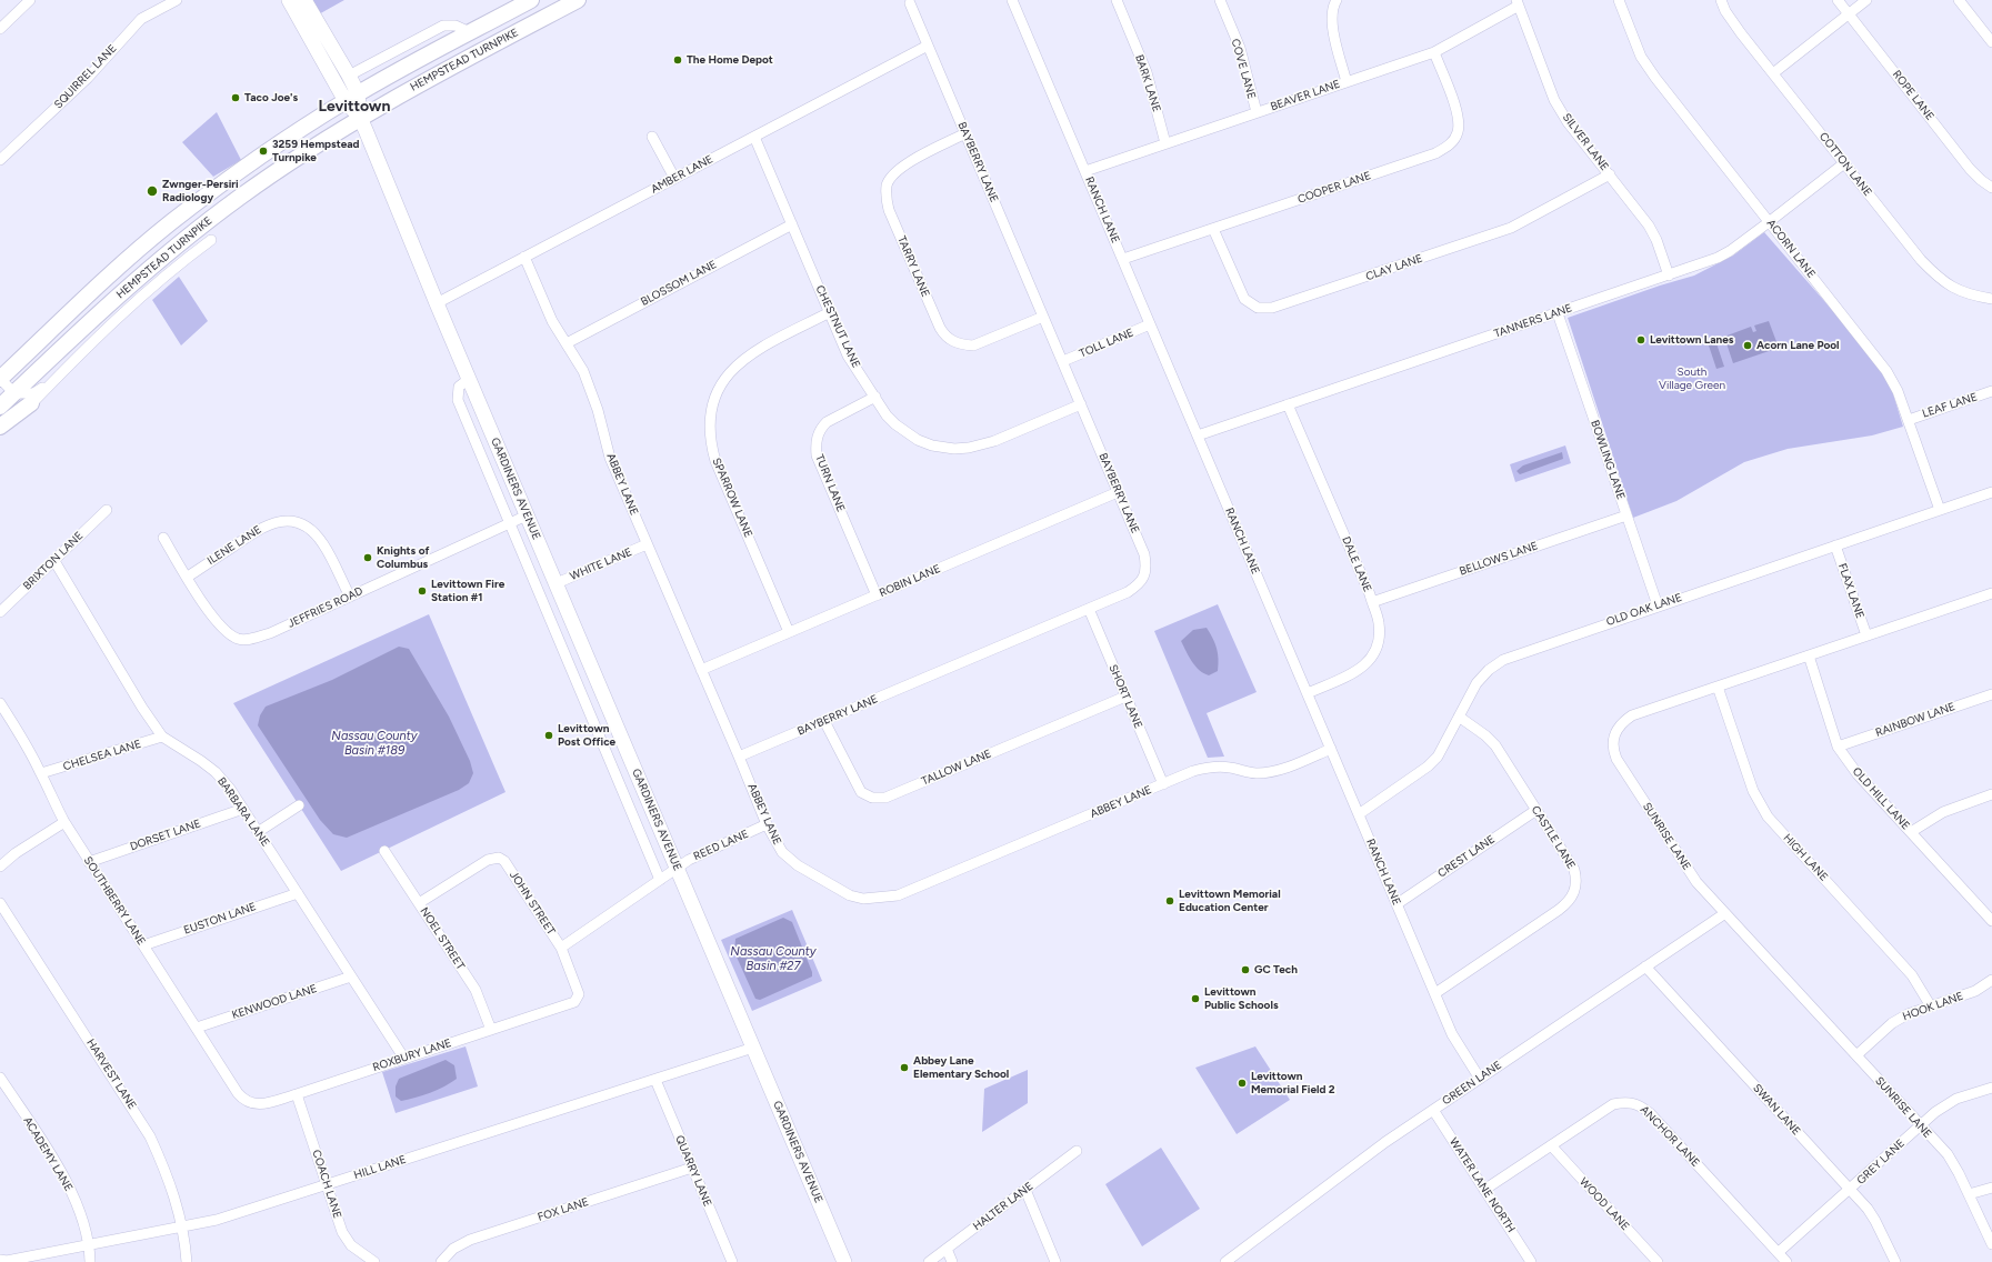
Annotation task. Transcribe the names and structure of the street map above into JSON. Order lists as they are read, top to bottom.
{
  "streets": {
    "main road": ["HEMPSTEAD TURNPIKE", "GARDINERS AVENUE"],
    "street": [
      "COVE LANE",
      "SQUIRREL LANE",
      "BARK LANE",
      "BEAVER LANE",
      "ROPE LANE",
      "SILVER LANE",
      "BAYBERRY LANE",
      "COTTON LANE",
      "AMBER LANE",
      "COOPER LANE",
      "RANCH LANE",
      "ACORN LANE",
      "TARRY LANE",
      "CLAY LANE",
      "BLOSSOM LANE",
      "TANNERS LANE",
      "CHESTNUT LANE",
      "TOLL LANE",
      "LEAF LANE",
      "BOWLING LANE",
      "TURN LANE",
      "ABBEY LANE",
      "SPARROW LANE",
      "ILENE LANE",
      "BELLOWS LANE",
      "BRIXTON LANE",
      "WHITE LANE",
      "DALE LANE",
      "ROBIN LANE",
      "FLAX LANE",
      "JEFFRIES ROAD",
      "OLD OAK LANE",
      "SHORT LANE",
      "RAINBOW LANE",
      "CHELSEA LANE",
      "TALLOW LANE",
      "OLD HILL LANE",
      "BARBARA LANE",
      "DORSET LANE",
      "SUNRISE LANE",
      "CASTLE LANE",
      "REED LANE",
      "CREST LANE",
      "HIGH LANE",
      "SOUTHBERRY LANE",
      "JOHN STREET",
      "EUSTON LANE",
      "NOEL STREET",
      "KENWOOD LANE",
      "HOOK LANE",
      "ROXBURY LANE",
      "HARVEST LANE",
      "GREEN LANE",
      "SWAN LANE",
      "ANCHOR LANE",
      "ACADEMY LANE",
      "GREY LANE",
      "HILL LANE",
      "QUARRY LANE",
      "COACH LANE",
      "WATER LANE NORTH",
      "WOOD LANE",
      "HALTER LANE",
      "FOX LANE"
    ]
  },
  "crossings": [
    ["HEMPSTEAD TURNPIKE", "GARDINERS AVENUE"],
    ["COVE LANE", "BEAVER LANE"],
    ["BARK LANE", "BEAVER LANE"],
    ["BEAVER LANE", "SILVER LANE"],
    ["BEAVER LANE", "COOPER LANE"],
    ["BEAVER LANE", "RANCH LANE"],
    ["SILVER LANE", "CLAY LANE"],
    ["SILVER LANE", "TANNERS LANE"],
    ["BAYBERRY LANE", "AMBER LANE"],
    ["BAYBERRY LANE", "TARRY LANE"],
    ["BAYBERRY LANE", "CHESTNUT LANE"],
    ["BAYBERRY LANE", "TOLL LANE"],
    ["BAYBERRY LANE", "ABBEY LANE"],
    ["BAYBERRY LANE", "ROBIN LANE"],
    ["BAYBERRY LANE", "SHORT LANE"],
    ["BAYBERRY LANE", "TALLOW LANE"],
    ["COTTON LANE", "TANNERS LANE"],
    ["AMBER LANE", "CHESTNUT LANE"],
    ["AMBER LANE", "ABBEY LANE"],
    ["AMBER LANE", "GARDINERS AVENUE"],
    ["COOPER LANE", "RANCH LANE"],
    ["COOPER LANE", "CLAY LANE"],
    ["RANCH LANE", "TANNERS LANE"],
    ["RANCH LANE", "TOLL LANE"],
    ["RANCH LANE", "ABBEY LANE"],
    ["RANCH LANE", "DALE LANE"],
    ["RANCH LANE", "OLD OAK LANE"],
    ["RANCH LANE", "CASTLE LANE"],
    ["RANCH LANE", "CREST LANE"],
    ["RANCH LANE", "GREEN LANE"],
    ["ACORN LANE", "TANNERS LANE"],
    ["ACORN LANE", "LEAF LANE"],
    ["ACORN LANE", "OLD OAK LANE"],
    ["BLOSSOM LANE", "CHESTNUT LANE"],
    ["BLOSSOM LANE", "ABBEY LANE"],
    ["TANNERS LANE", "BOWLING LANE"],
    ["TANNERS LANE", "DALE LANE"],
    ["CHESTNUT LANE", "TURN LANE"],
    ["CHESTNUT LANE", "SPARROW LANE"],
    ["BOWLING LANE", "BELLOWS LANE"],
    ["BOWLING LANE", "OLD OAK LANE"],
    ["TURN LANE", "ROBIN LANE"],
    ["ABBEY LANE", "WHITE LANE"],
    ["ABBEY LANE", "ROBIN LANE"],
    ["ABBEY LANE", "SHORT LANE"],
    ["ABBEY LANE", "REED LANE"],
    ["GARDINERS AVENUE", "WHITE LANE"],
    ["GARDINERS AVENUE", "JEFFRIES ROAD"],
    ["GARDINERS AVENUE", "REED LANE"],
    ["GARDINERS AVENUE", "HILL LANE"],
    ["SPARROW LANE", "ROBIN LANE"],
    ["ILENE LANE", "JEFFRIES ROAD"],
    ["BELLOWS LANE", "DALE LANE"],
    ["BRIXTON LANE", "BARBARA LANE"],
    ["FLAX LANE", "OLD OAK LANE"],
    ["FLAX LANE", "SUNRISE LANE"],
    ["OLD OAK LANE", "CASTLE LANE"],
    ["SHORT LANE", "TALLOW LANE"],
    ["RAINBOW LANE", "OLD HILL LANE"],
    ["CHELSEA LANE", "BARBARA LANE"],
    ["CHELSEA LANE", "SOUTHBERRY LANE"],
    ["OLD HILL LANE", "SUNRISE LANE"],
    ["BARBARA LANE", "DORSET LANE"],
    ["BARBARA LANE", "EUSTON LANE"],
    ["BARBARA LANE", "KENWOOD LANE"],
    ["BARBARA LANE", "ROXBURY LANE"],
    ["DORSET LANE", "SOUTHBERRY LANE"],
    ["SUNRISE LANE", "HIGH LANE"],
    ["SUNRISE LANE", "HOOK LANE"],
    ["SUNRISE LANE", "GREEN LANE"],
    ["SUNRISE LANE", "GREY LANE"],
    ["CASTLE LANE", "CREST LANE"],
    ["HIGH LANE", "HOOK LANE"],
    ["SOUTHBERRY LANE", "EUSTON LANE"],
    ["SOUTHBERRY LANE", "KENWOOD LANE"],
    ["SOUTHBERRY LANE", "ROXBURY LANE"],
    ["JOHN STREET", "NOEL STREET"],
    ["JOHN STREET", "ROXBURY LANE"],
    ["NOEL STREET", "ROXBURY LANE"],
    ["ROXBURY LANE", "COACH LANE"],
    ["HARVEST LANE", "HILL LANE"],
    ["GREEN LANE", "SWAN LANE"],
    ["GREEN LANE", "WATER LANE NORTH"],
    ["SWAN LANE", "GREY LANE"],
    ["ANCHOR LANE", "GREY LANE"],
    ["ANCHOR LANE", "WATER LANE NORTH"],
    ["ANCHOR LANE", "WOOD LANE"],
    ["ACADEMY LANE", "HILL LANE"],
    ["HILL LANE", "QUARRY LANE"],
    ["HILL LANE", "COACH LANE"],
    ["QUARRY LANE", "FOX LANE"]
  ],
  "districts": ["Levittown"],
  "water": ["Nassau County Basin #189", "Nassau County Basin #27"],
  "parks": ["South Village Green"],
  "places": [
    "The Home Depot",
    "Taco Joe's",
    "3259 Hempstead Turnpike",
    "Zwnger-Persiri Radiology",
    "Levittown Lanes",
    "Acorn Lane Pool",
    "Knights of Columbus",
    "Levittown Fire Station #1",
    "Levittown Post Office",
    "Levittown Memorial Education Center",
    "GC Tech",
    "Levittown Public Schools",
    "Abbey Lane Elementary School",
    "Levittown Memorial Field 2"
  ]
}
